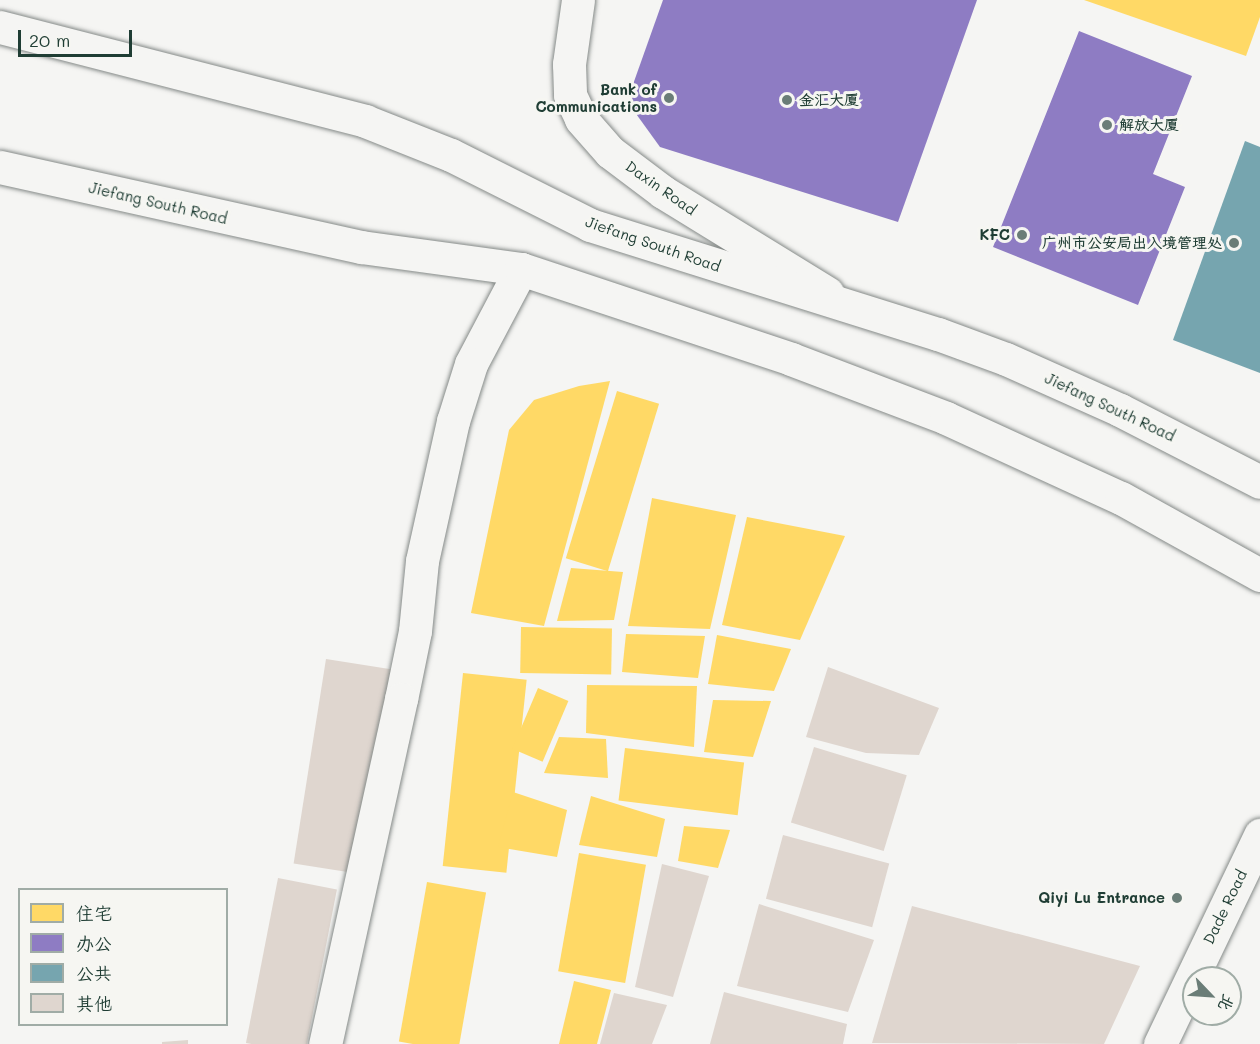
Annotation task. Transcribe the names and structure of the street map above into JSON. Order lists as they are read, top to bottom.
{
  "streets": {
    "main road": ["Daxin Road", "Jiefang South Road", "Dade Road"]
  },
  "crossings": [
    ["Daxin Road", "Jiefang South Road"]
  ],
  "places": [
    "Bank of Communications",
    "金汇大厦",
    "解放大厦",
    "KFC",
    "广州市公安局出入境管理处",
    "Qiyi Lu Entrance"
  ],
  "legend": [
    "住宅",
    "办公",
    "公共",
    "其他"
  ],
  "scale_bar": "20 m",
  "north": "bottom right"
}
